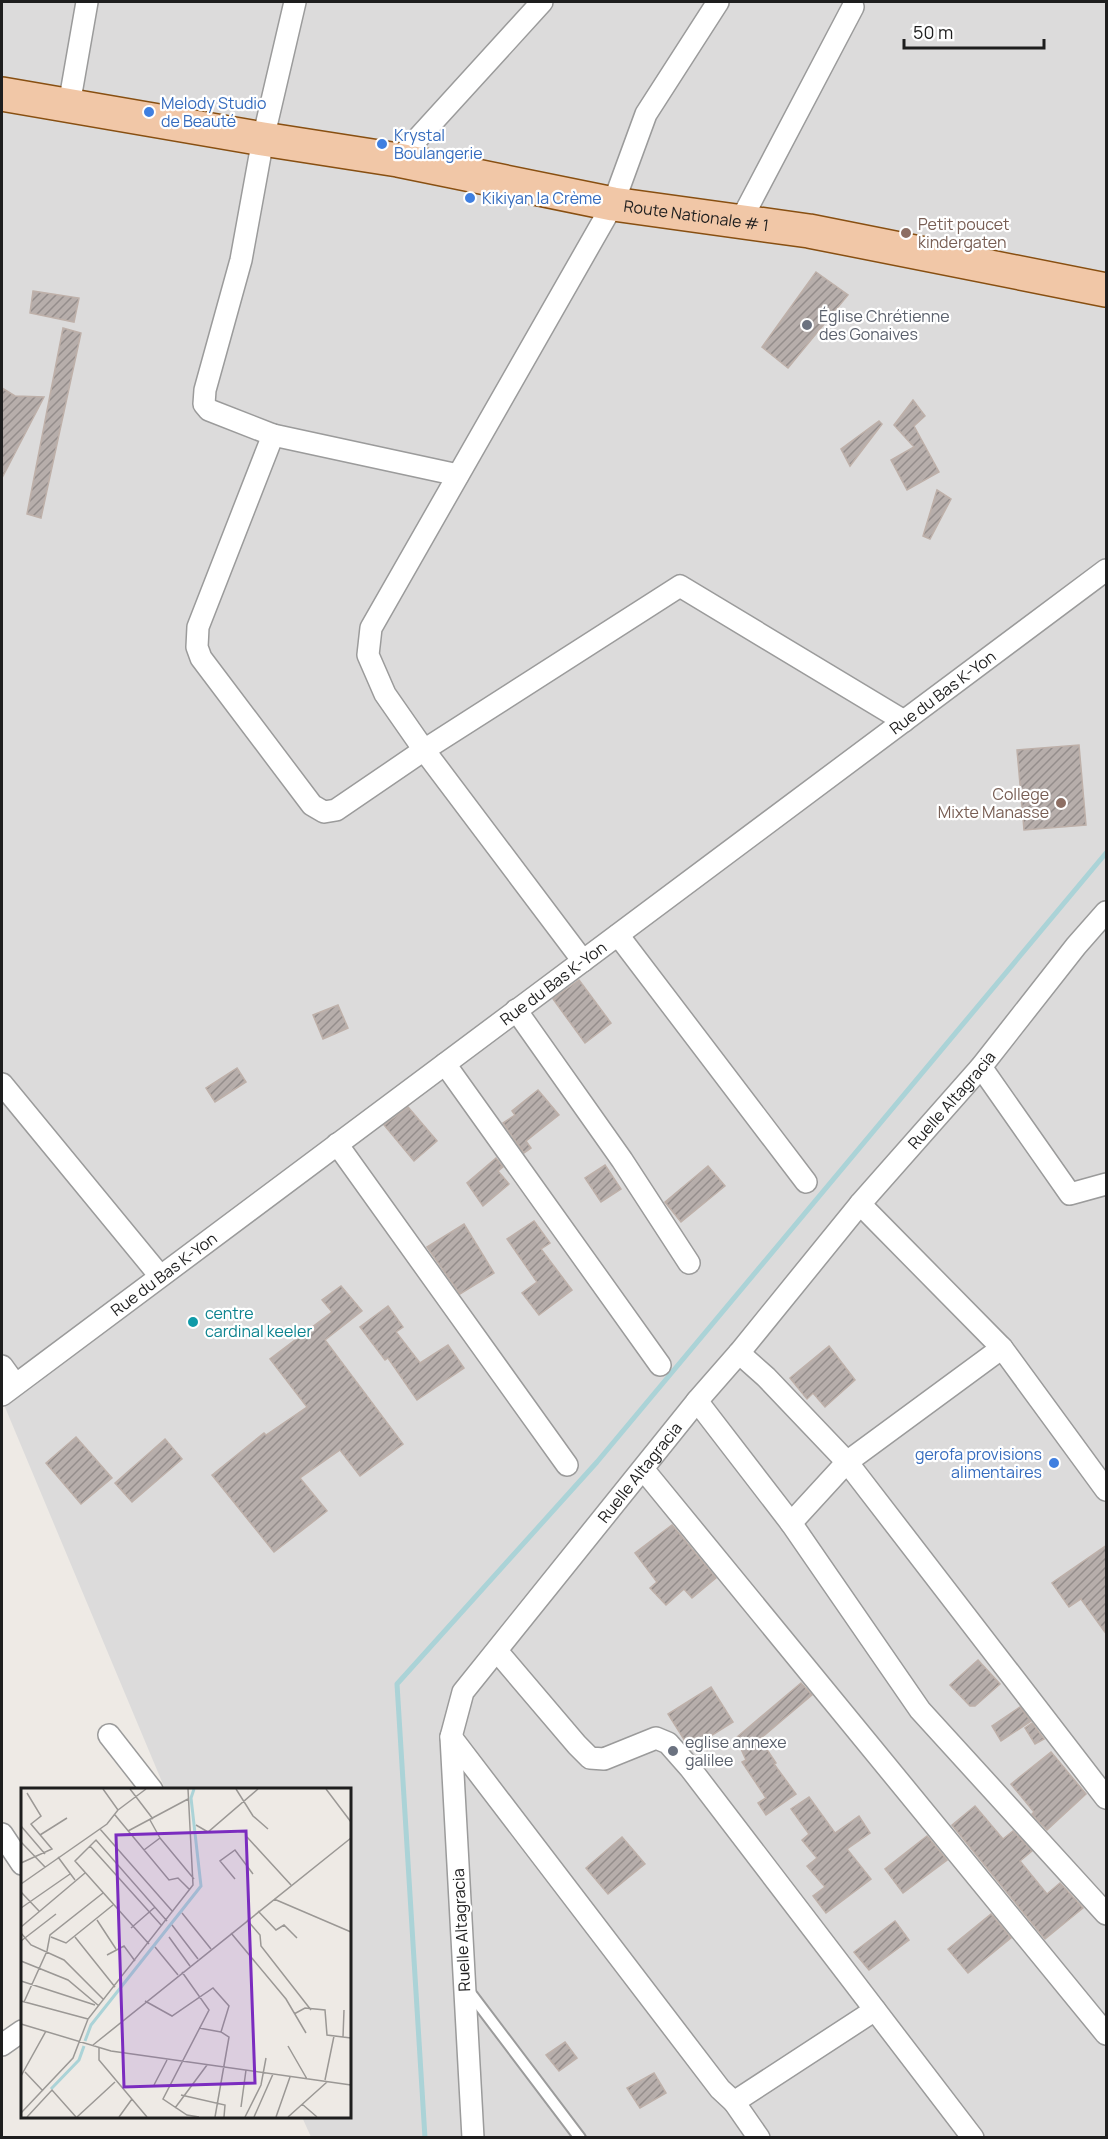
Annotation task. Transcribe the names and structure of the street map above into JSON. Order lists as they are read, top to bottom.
{
  "streets": {
    "main road": ["Route Nationale # 1"],
    "street": ["Rue du Bas K-Yon", "Ruelle Altagracia"]
  },
  "places": [
    "Melody Studio de Beauté",
    "Krystal Boulangerie",
    "Kikiyan la Crème",
    "Petit poucet kindergaten",
    "Église Chrétienne des Gonaives",
    "College Mixte Manasse",
    "centre cardinal keeler",
    "gerofa provisions alimentaires",
    "eglise annexe galilee"
  ],
  "scale_bar": "50 m"
}
